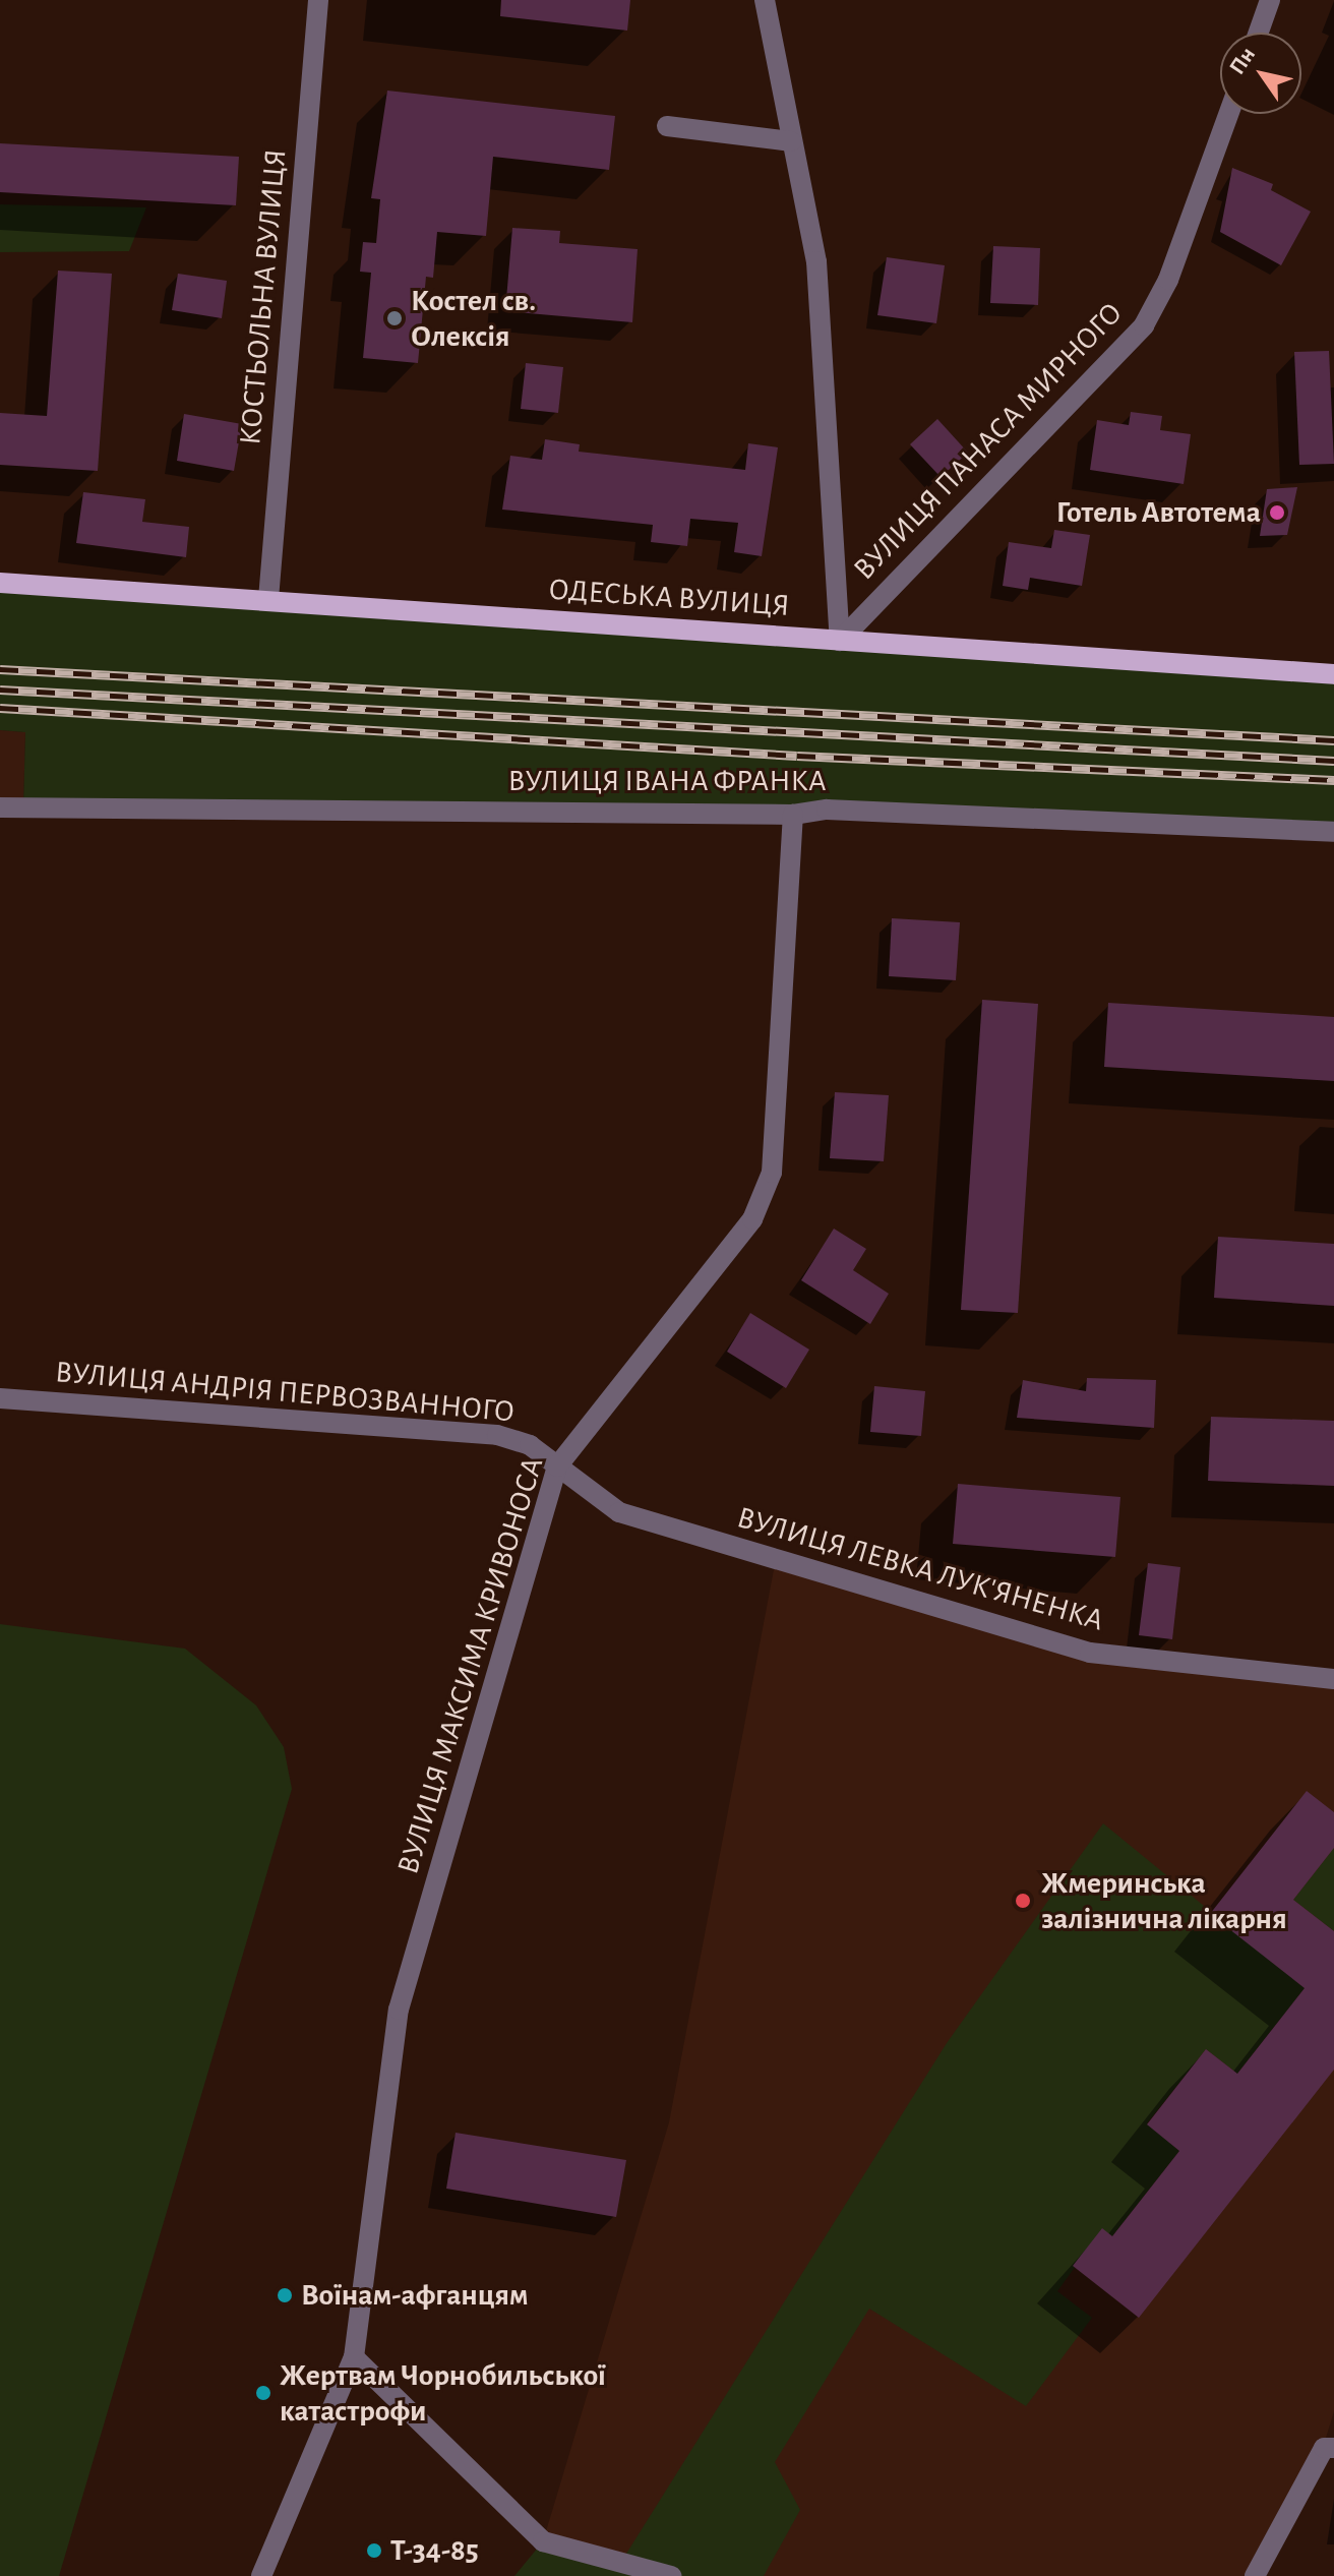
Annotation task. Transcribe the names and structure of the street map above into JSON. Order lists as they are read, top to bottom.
{
  "streets": {
    "main road": ["ОДЕСЬКА ВУЛИЦЯ"],
    "street": [
      "КОСТЬОЛЬНА ВУЛИЦЯ",
      "ВУЛИЦЯ ПАНАСА МИРНОГО",
      "ВУЛИЦЯ ІВАНА ФРАНКА",
      "ВУЛИЦЯ АНДРІЯ ПЕРВОЗВАННОГО",
      "ВУЛИЦЯ ЛЕВКА ЛУК'ЯНЕНКА",
      "ВУЛИЦЯ МАКСИМА КРИВОНОСА"
    ]
  },
  "crossings": [
    ["КОСТЬОЛЬНА ВУЛИЦЯ", "ОДЕСЬКА ВУЛИЦЯ"],
    ["ВУЛИЦЯ ПАНАСА МИРНОГО", "ОДЕСЬКА ВУЛИЦЯ"],
    ["ВУЛИЦЯ ІВАНА ФРАНКА", "ВУЛИЦЯ МАКСИМА КРИВОНОСА"],
    ["ВУЛИЦЯ АНДРІЯ ПЕРВОЗВАННОГО", "ВУЛИЦЯ ЛЕВКА ЛУК'ЯНЕНКА"],
    ["ВУЛИЦЯ АНДРІЯ ПЕРВОЗВАННОГО", "ВУЛИЦЯ МАКСИМА КРИВОНОСА"],
    ["ВУЛИЦЯ ЛЕВКА ЛУК'ЯНЕНКА", "ВУЛИЦЯ МАКСИМА КРИВОНОСА"]
  ],
  "places": [
    "Костел св. Олексія",
    "Готель Автотема",
    "Жмеринська залізнична лікарня",
    "Воїнам-афганцям",
    "Жертвам Чорнобильської катастрофи",
    "Т-34-85"
  ],
  "north": "top left"
}
